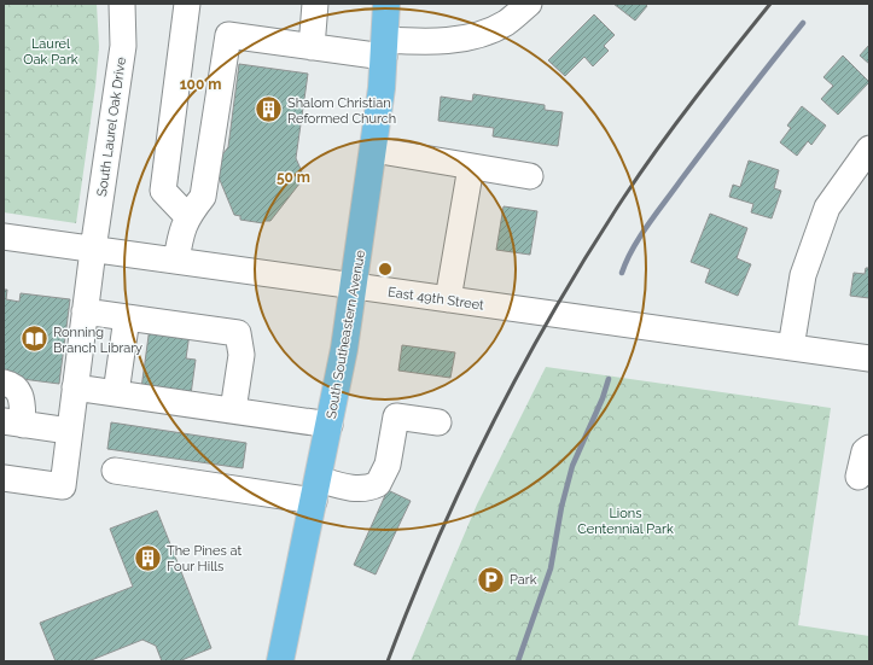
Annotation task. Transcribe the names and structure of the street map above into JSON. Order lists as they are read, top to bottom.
{
  "streets": {
    "main road": ["South Southeastern Avenue"],
    "street": ["South Laurel Oak Drive", "East 49th Street"]
  },
  "crossings": [
    ["South Laurel Oak Drive", "East 49th Street"],
    ["East 49th Street", "South Southeastern Avenue"]
  ],
  "parks": ["Laurel Oak Park", "Lions Centennial Park"],
  "places": {
    "building": ["Shalom Christian Reformed Church", "The Pines at Four Hills"],
    "library": ["Ronning Branch Library"],
    "parking": ["Park"]
  },
  "rings": ["100 m", "50 m"]
}
